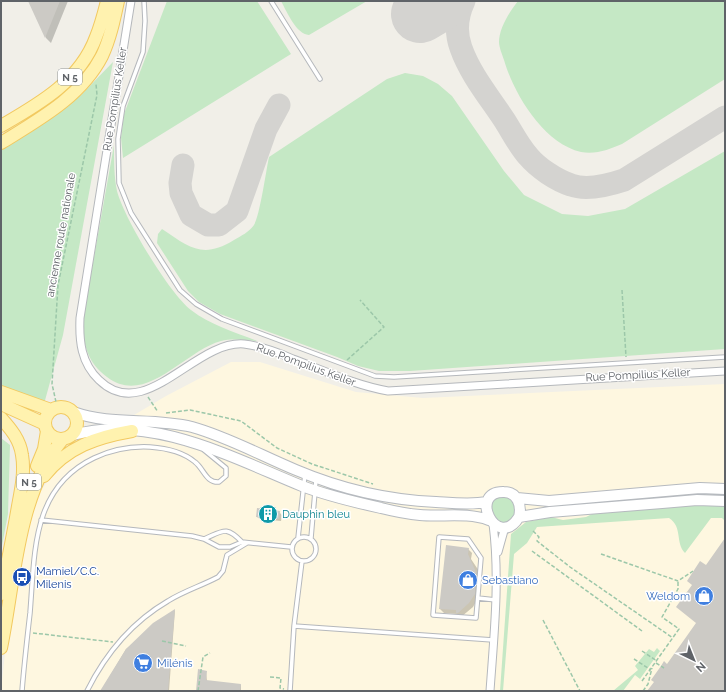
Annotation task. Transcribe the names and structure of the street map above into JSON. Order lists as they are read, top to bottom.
{
  "streets": {
    "main road": ["N 5"],
    "street": ["Rue Pompilius Keller"],
    "path": ["ancienne route nationale"]
  },
  "crossings": [
    ["N 5", "ancienne route nationale"]
  ],
  "places": {
    "building": ["Dauphin bleu"],
    "bus stop": ["Mamiel/C.C. Milenis"],
    "shop": ["Sebastiano", "Weldom"],
    "supermarket": ["Milénis"]
  },
  "north": "bottom right"
}
